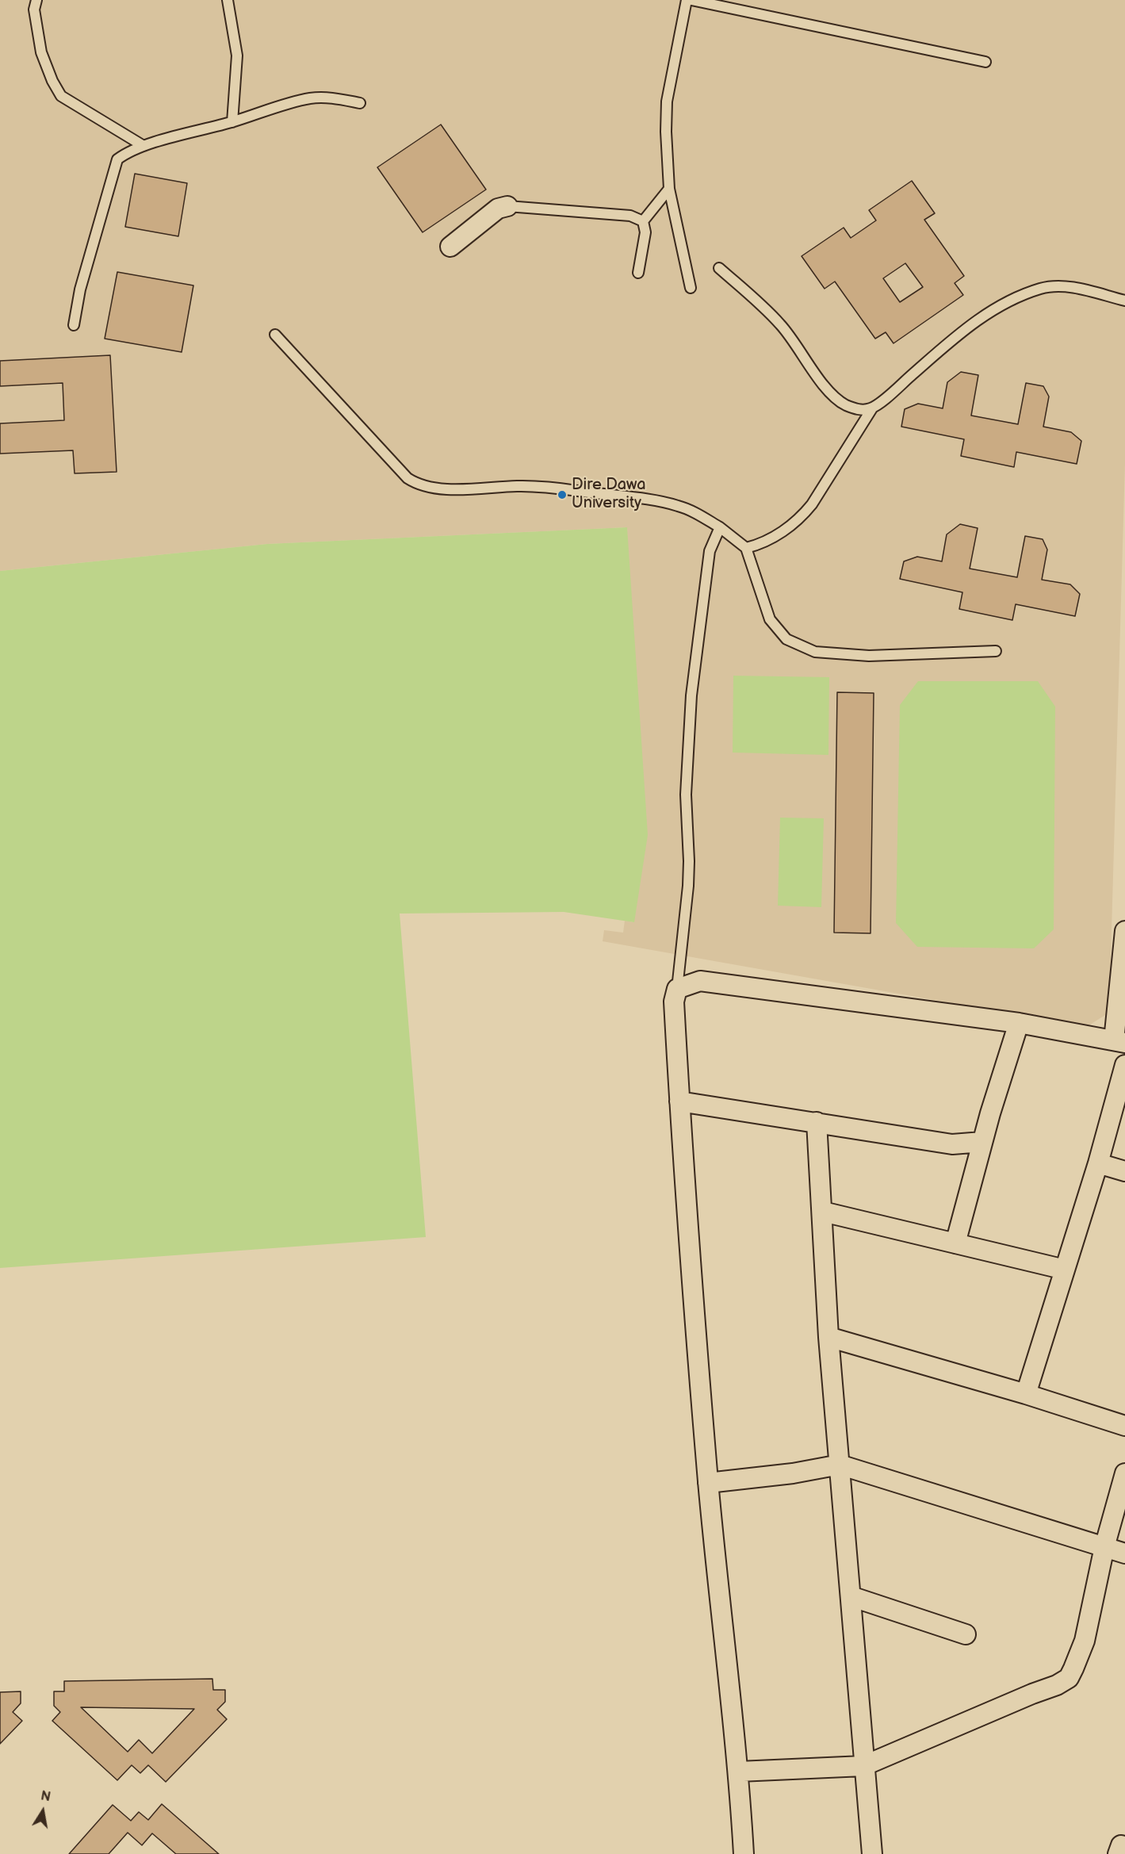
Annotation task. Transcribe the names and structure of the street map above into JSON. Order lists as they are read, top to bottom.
{
  "places": ["Dire Dawa University"],
  "north": "top"
}
